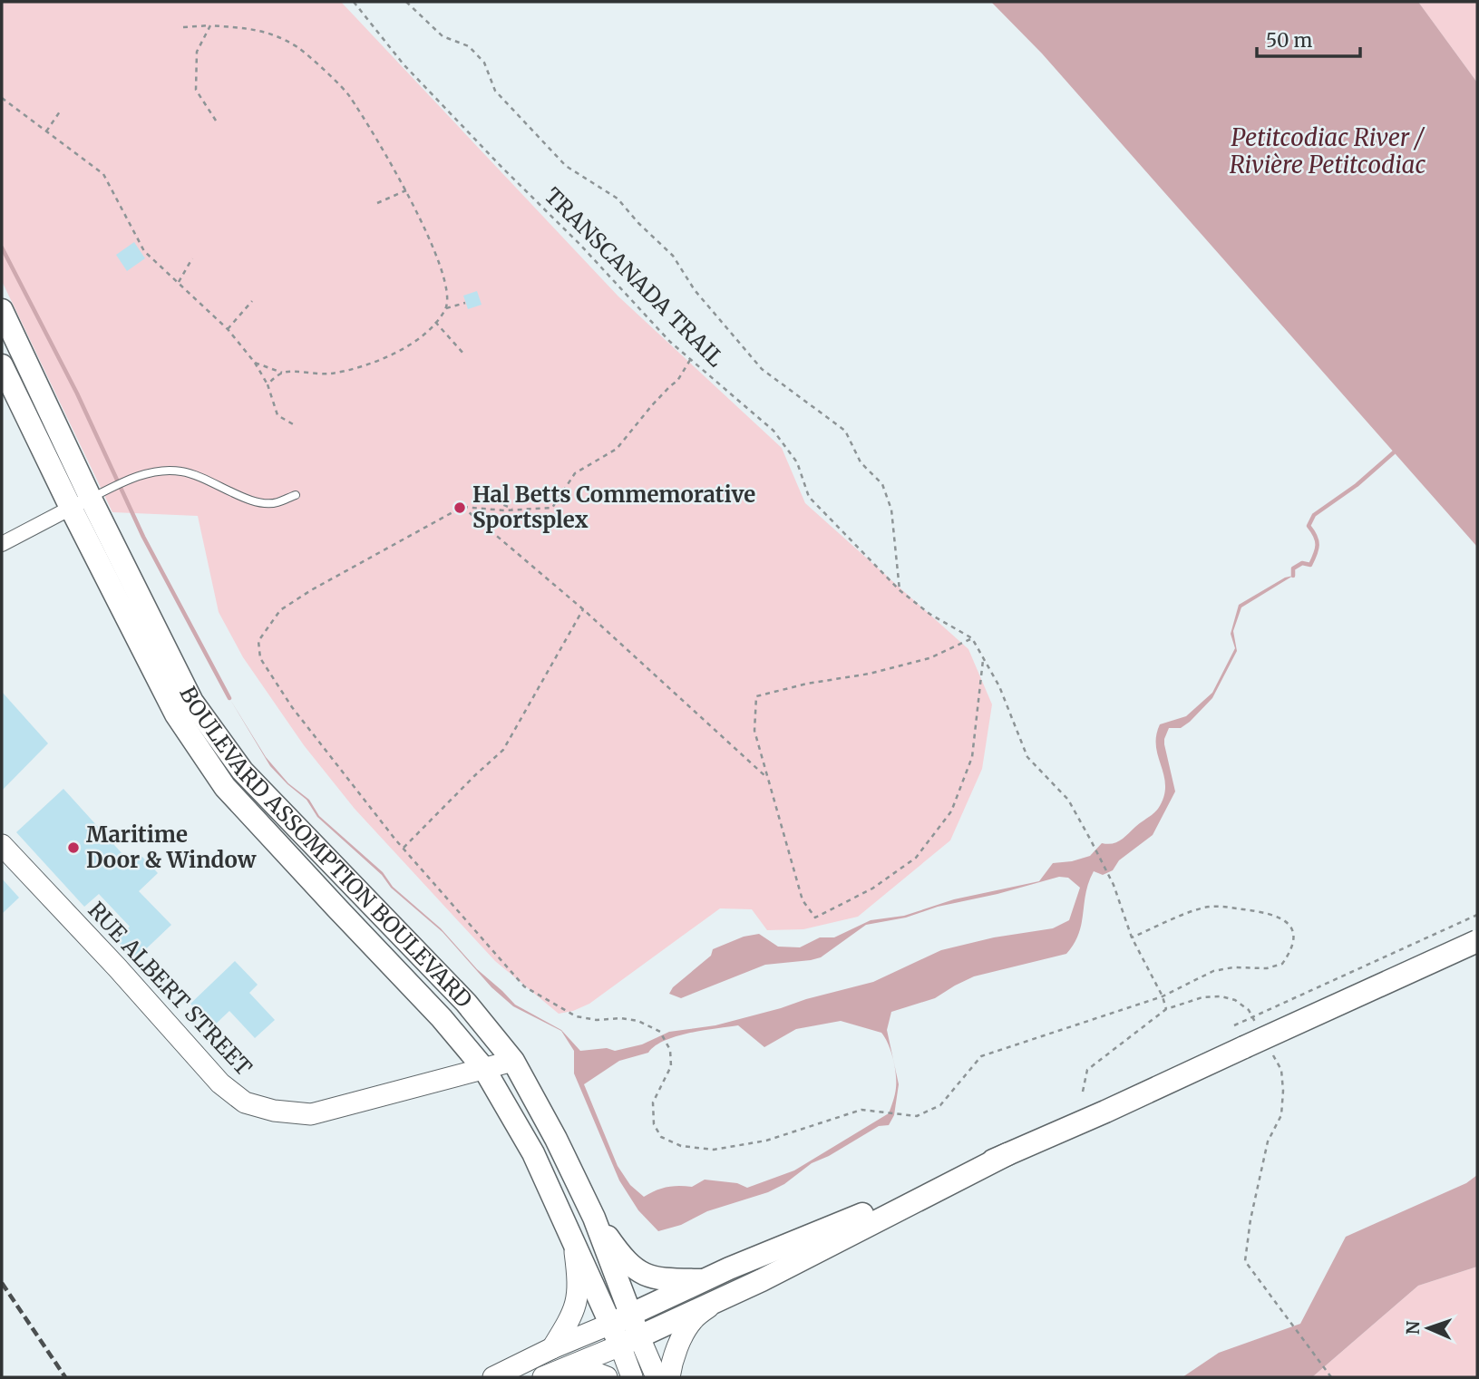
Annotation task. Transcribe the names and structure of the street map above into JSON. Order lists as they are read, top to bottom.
{
  "streets": {
    "main road": ["BOULEVARD ASSOMPTION BOULEVARD"],
    "street": ["RUE ALBERT STREET"],
    "path": ["TRANSCANADA TRAIL"]
  },
  "crossings": [
    ["BOULEVARD ASSOMPTION BOULEVARD", "RUE ALBERT STREET"]
  ],
  "water": ["Petitcodiac River / Rivière Petitcodiac"],
  "places": ["Hal Betts Commemorative Sportsplex", "Maritime Door & Window"],
  "scale_bar": "50 m",
  "north": "left"
}
